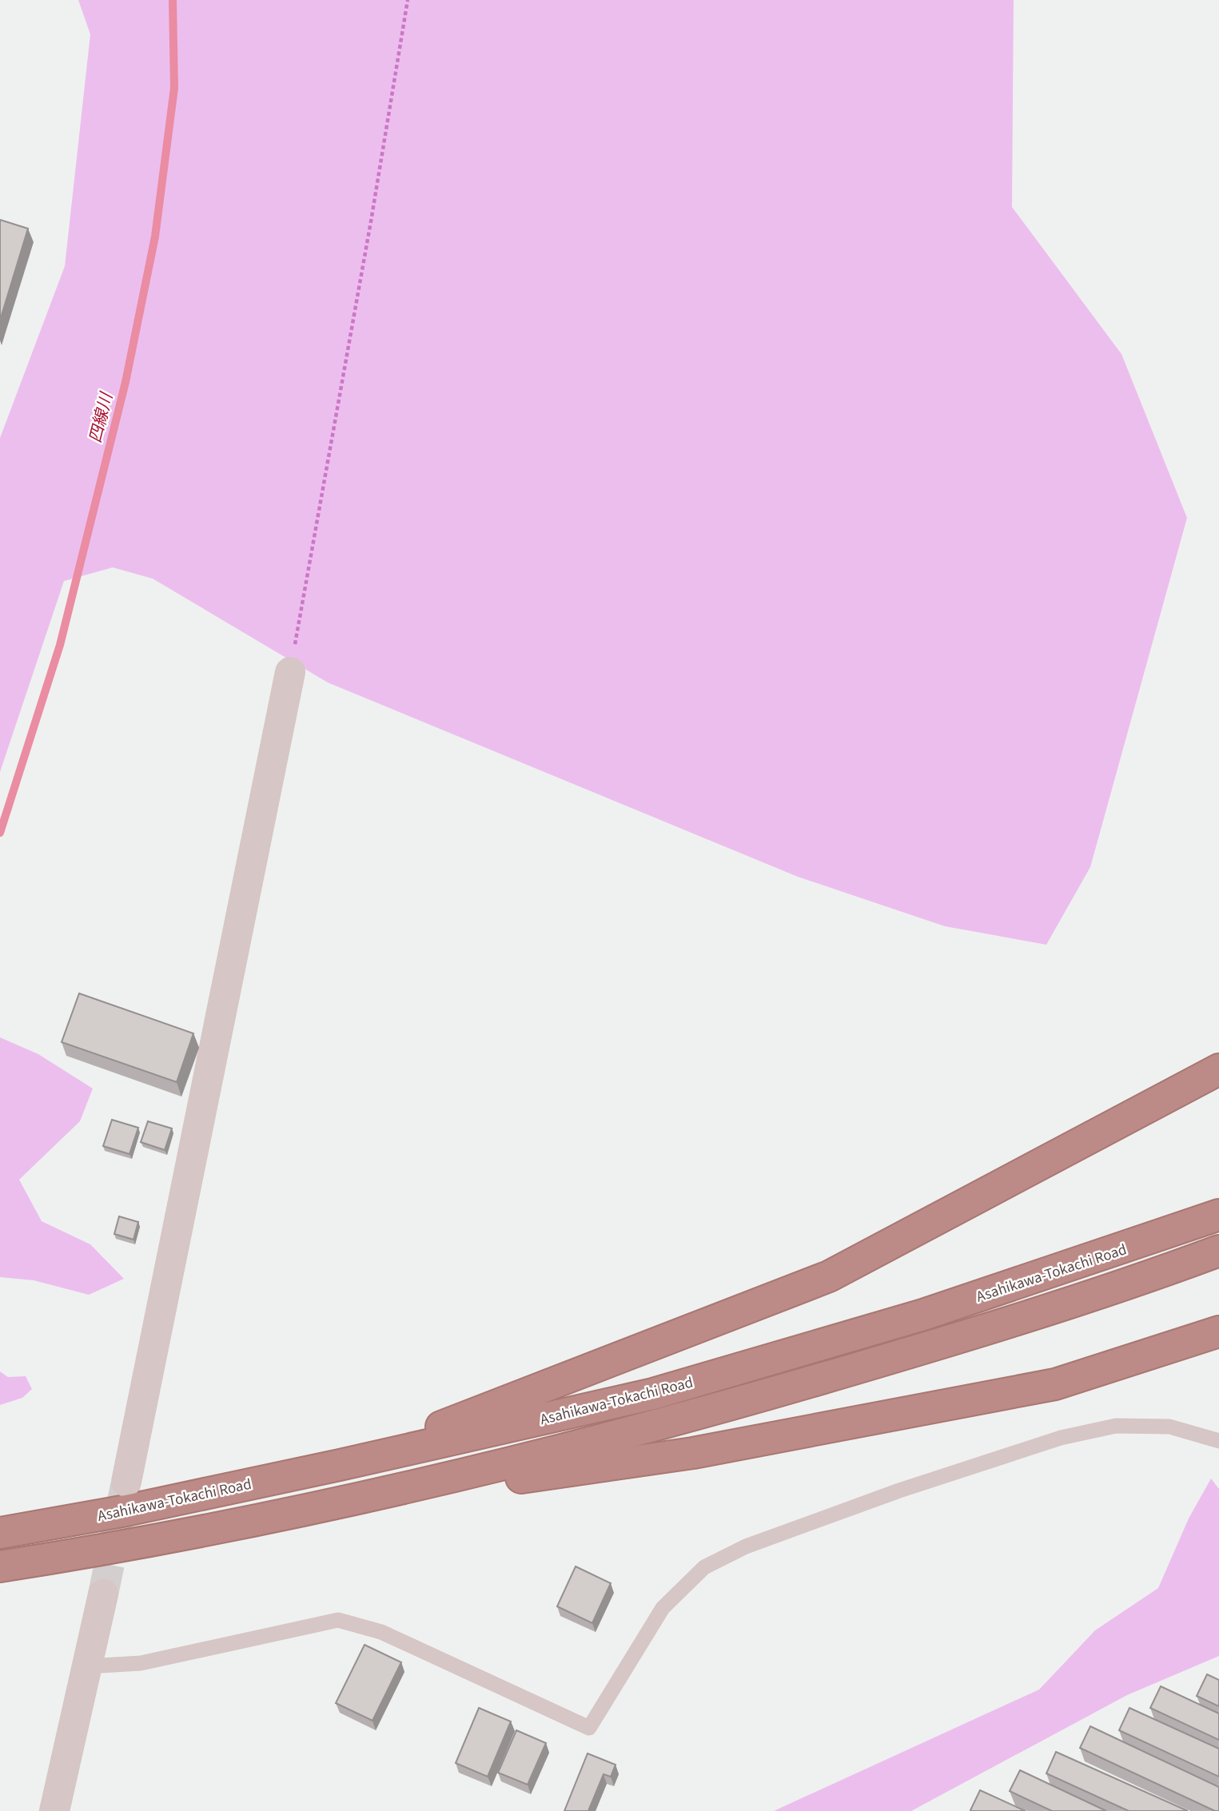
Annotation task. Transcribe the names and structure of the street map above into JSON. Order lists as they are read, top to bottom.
{
  "streets": {
    "highway": ["Asahikawa-Tokachi Road"]
  },
  "water": ["四線川"]
}
